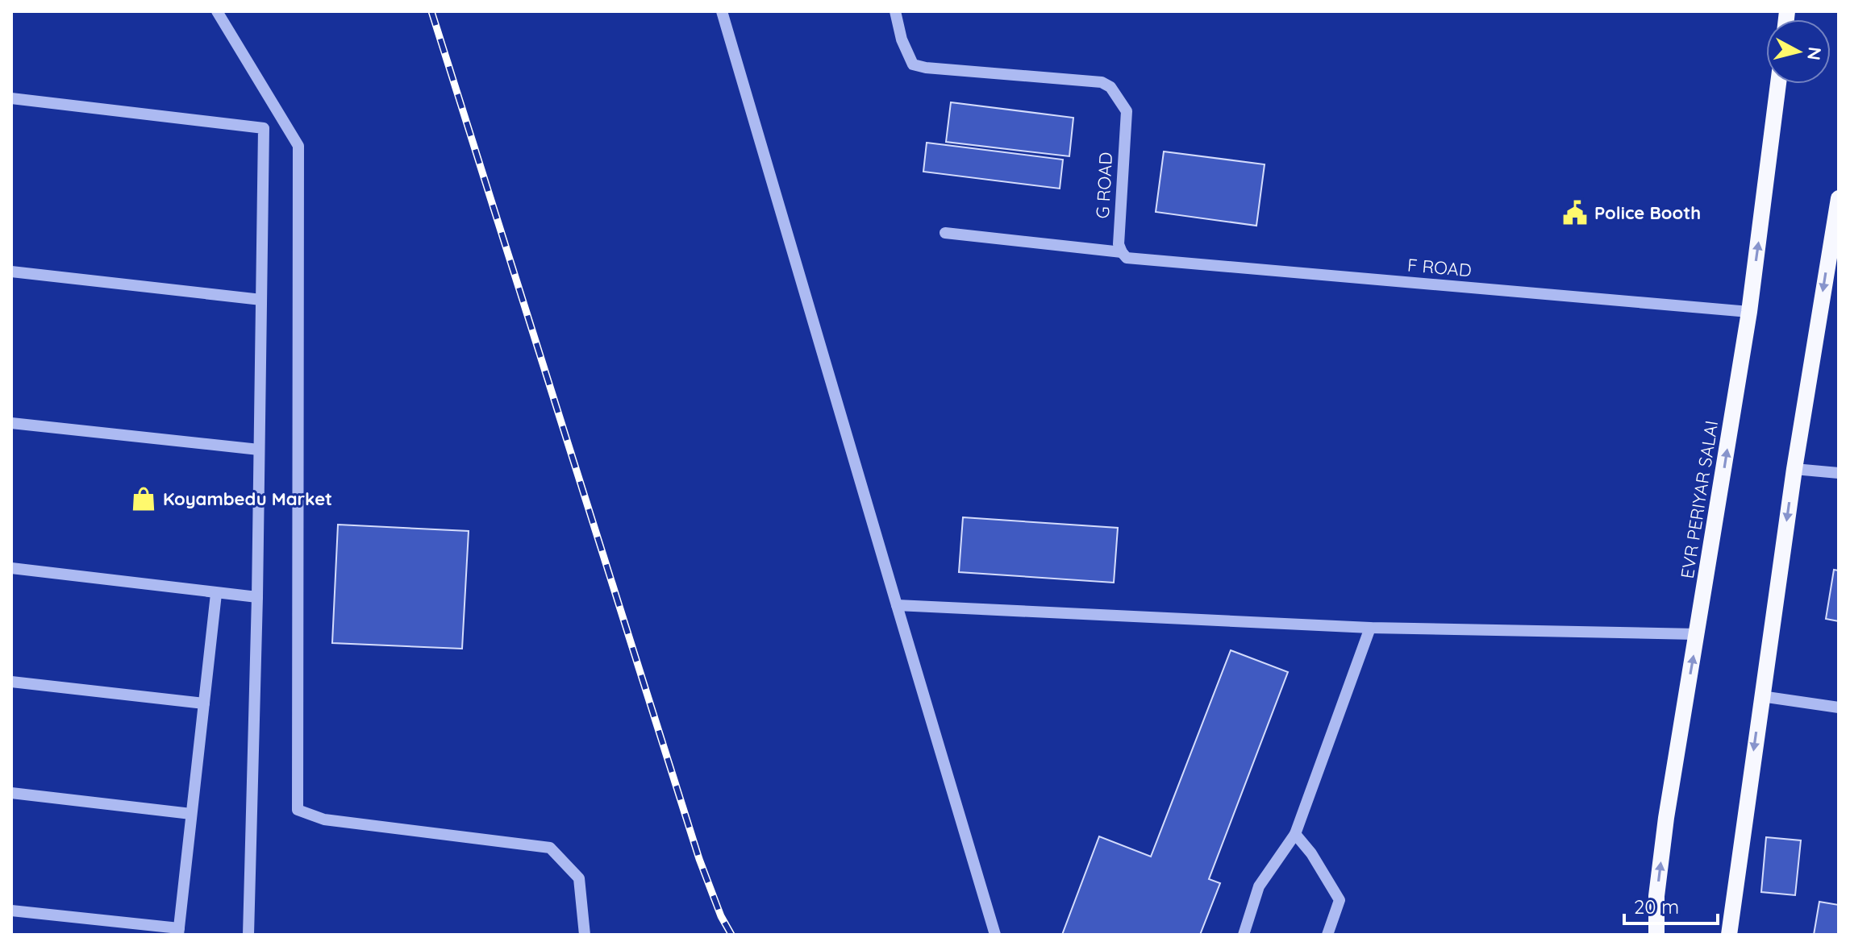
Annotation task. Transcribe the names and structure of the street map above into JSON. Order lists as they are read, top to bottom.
{
  "streets": {
    "main road": ["EVR PERIYAR SALAI"],
    "street": ["G ROAD", "F ROAD"]
  },
  "crossings": [
    ["G ROAD", "F ROAD"],
    ["F ROAD", "EVR PERIYAR SALAI"]
  ],
  "places": {
    "public building": ["Police Booth"],
    "shop": ["Koyambedu Market"]
  },
  "scale_bar": "20 m",
  "north": "right"
}
